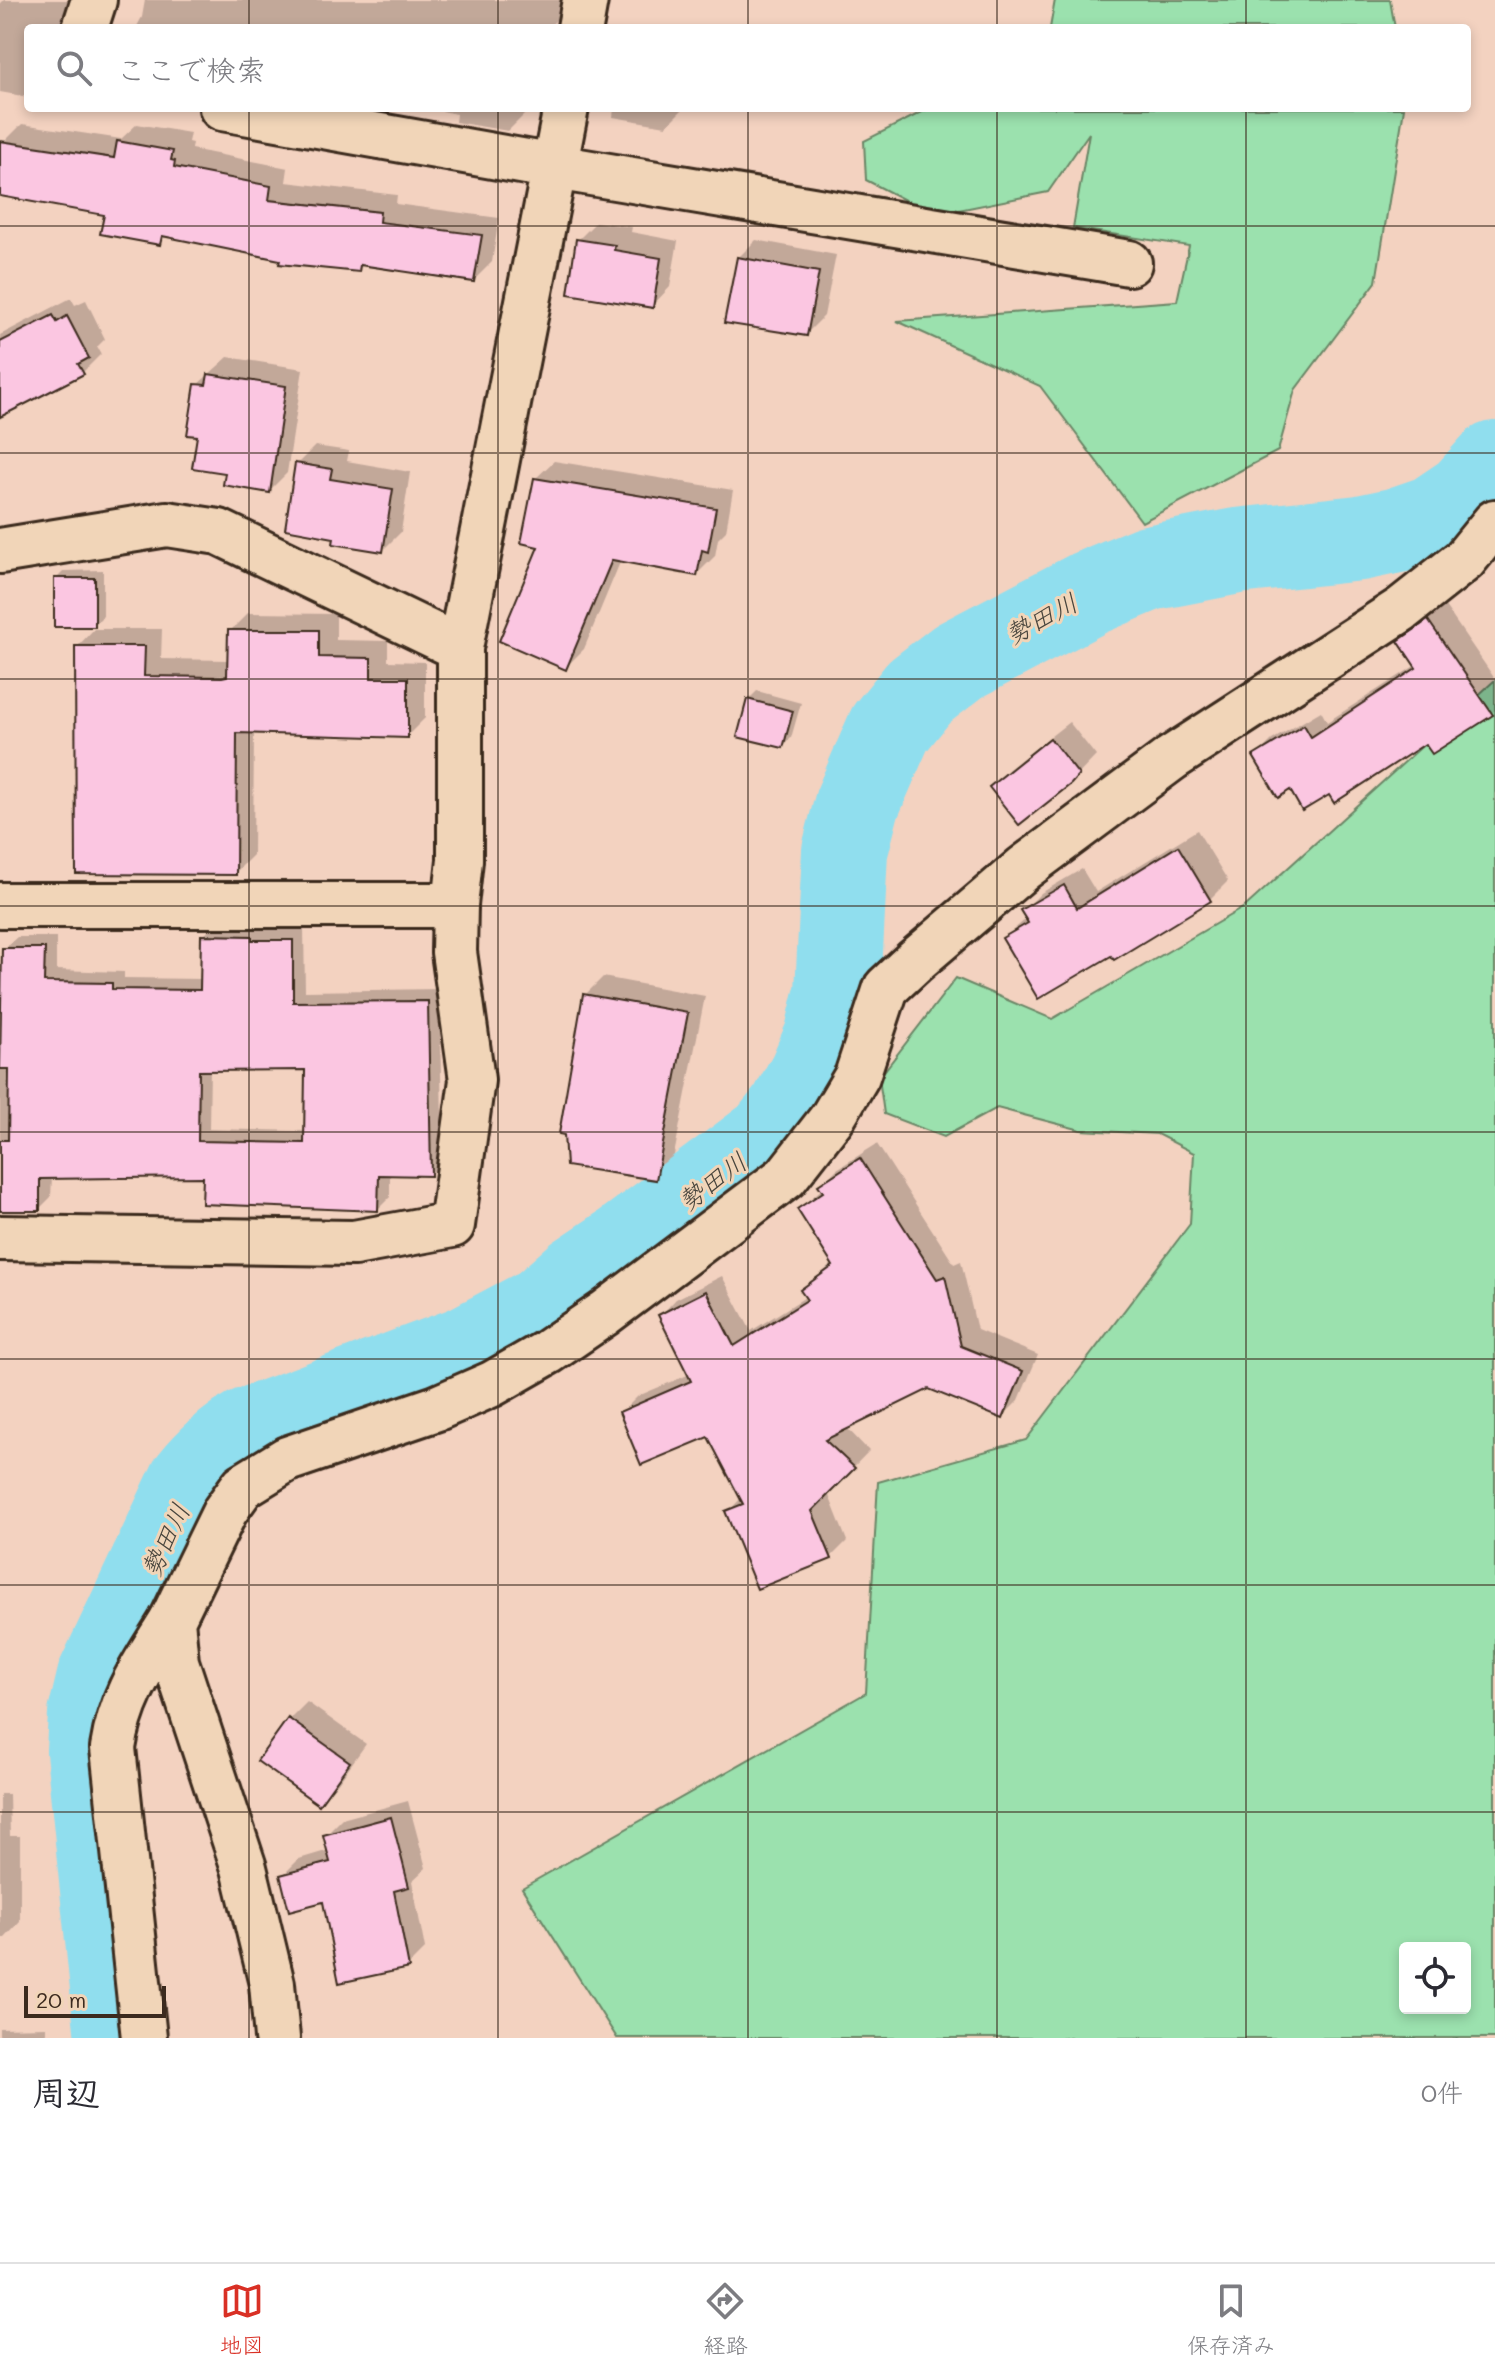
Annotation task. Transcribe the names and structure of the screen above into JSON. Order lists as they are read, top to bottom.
{
  "water": ["勢田川"],
  "scale_bar": "20 m",
  "page": {
    "search": "ここで検索",
    "scale": "20 m",
    "heading": ["周辺", "0件"],
    "nav": ["地図", "経路", "保存済み"]
  }
}
